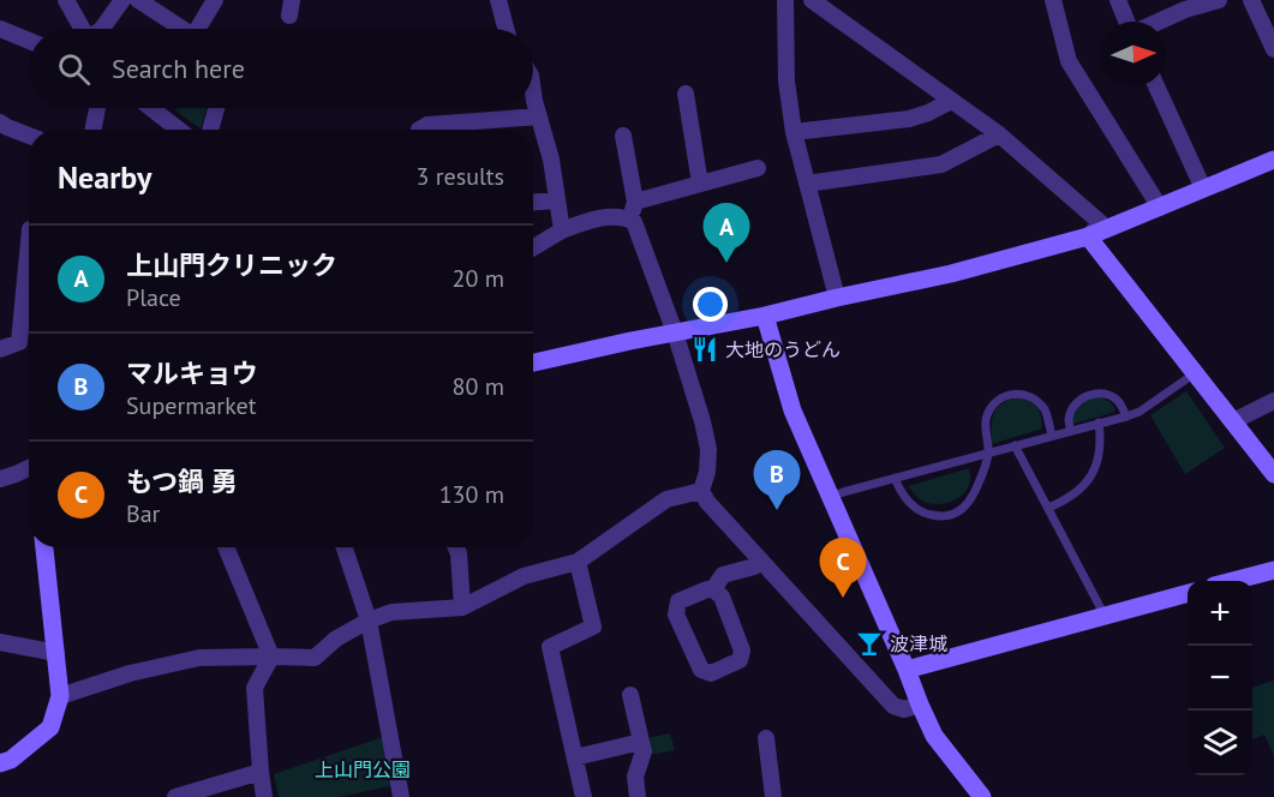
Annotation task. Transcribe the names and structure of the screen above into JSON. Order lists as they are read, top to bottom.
{
  "parks": ["上山門公園"],
  "places": {
    "restaurant": ["大地のうどん"],
    "bar": ["波津城"]
  },
  "north": "right",
  "page": {
    "search": "Search here",
    "heading": ["Nearby", "3 results"],
    "pins": ["A", "B", "C"],
    "list": [
      {
        "mark": "A",
        "name": "上山門クリニック",
        "note": "Place",
        "value": "20 m"
      },
      {
        "mark": "B",
        "name": "マルキョウ",
        "note": "Supermarket",
        "value": "80 m"
      },
      {
        "mark": "C",
        "name": "もつ鍋 勇",
        "note": "Bar",
        "value": "130 m"
      }
    ],
    "map_buttons": ["+", "−"]
  }
}
